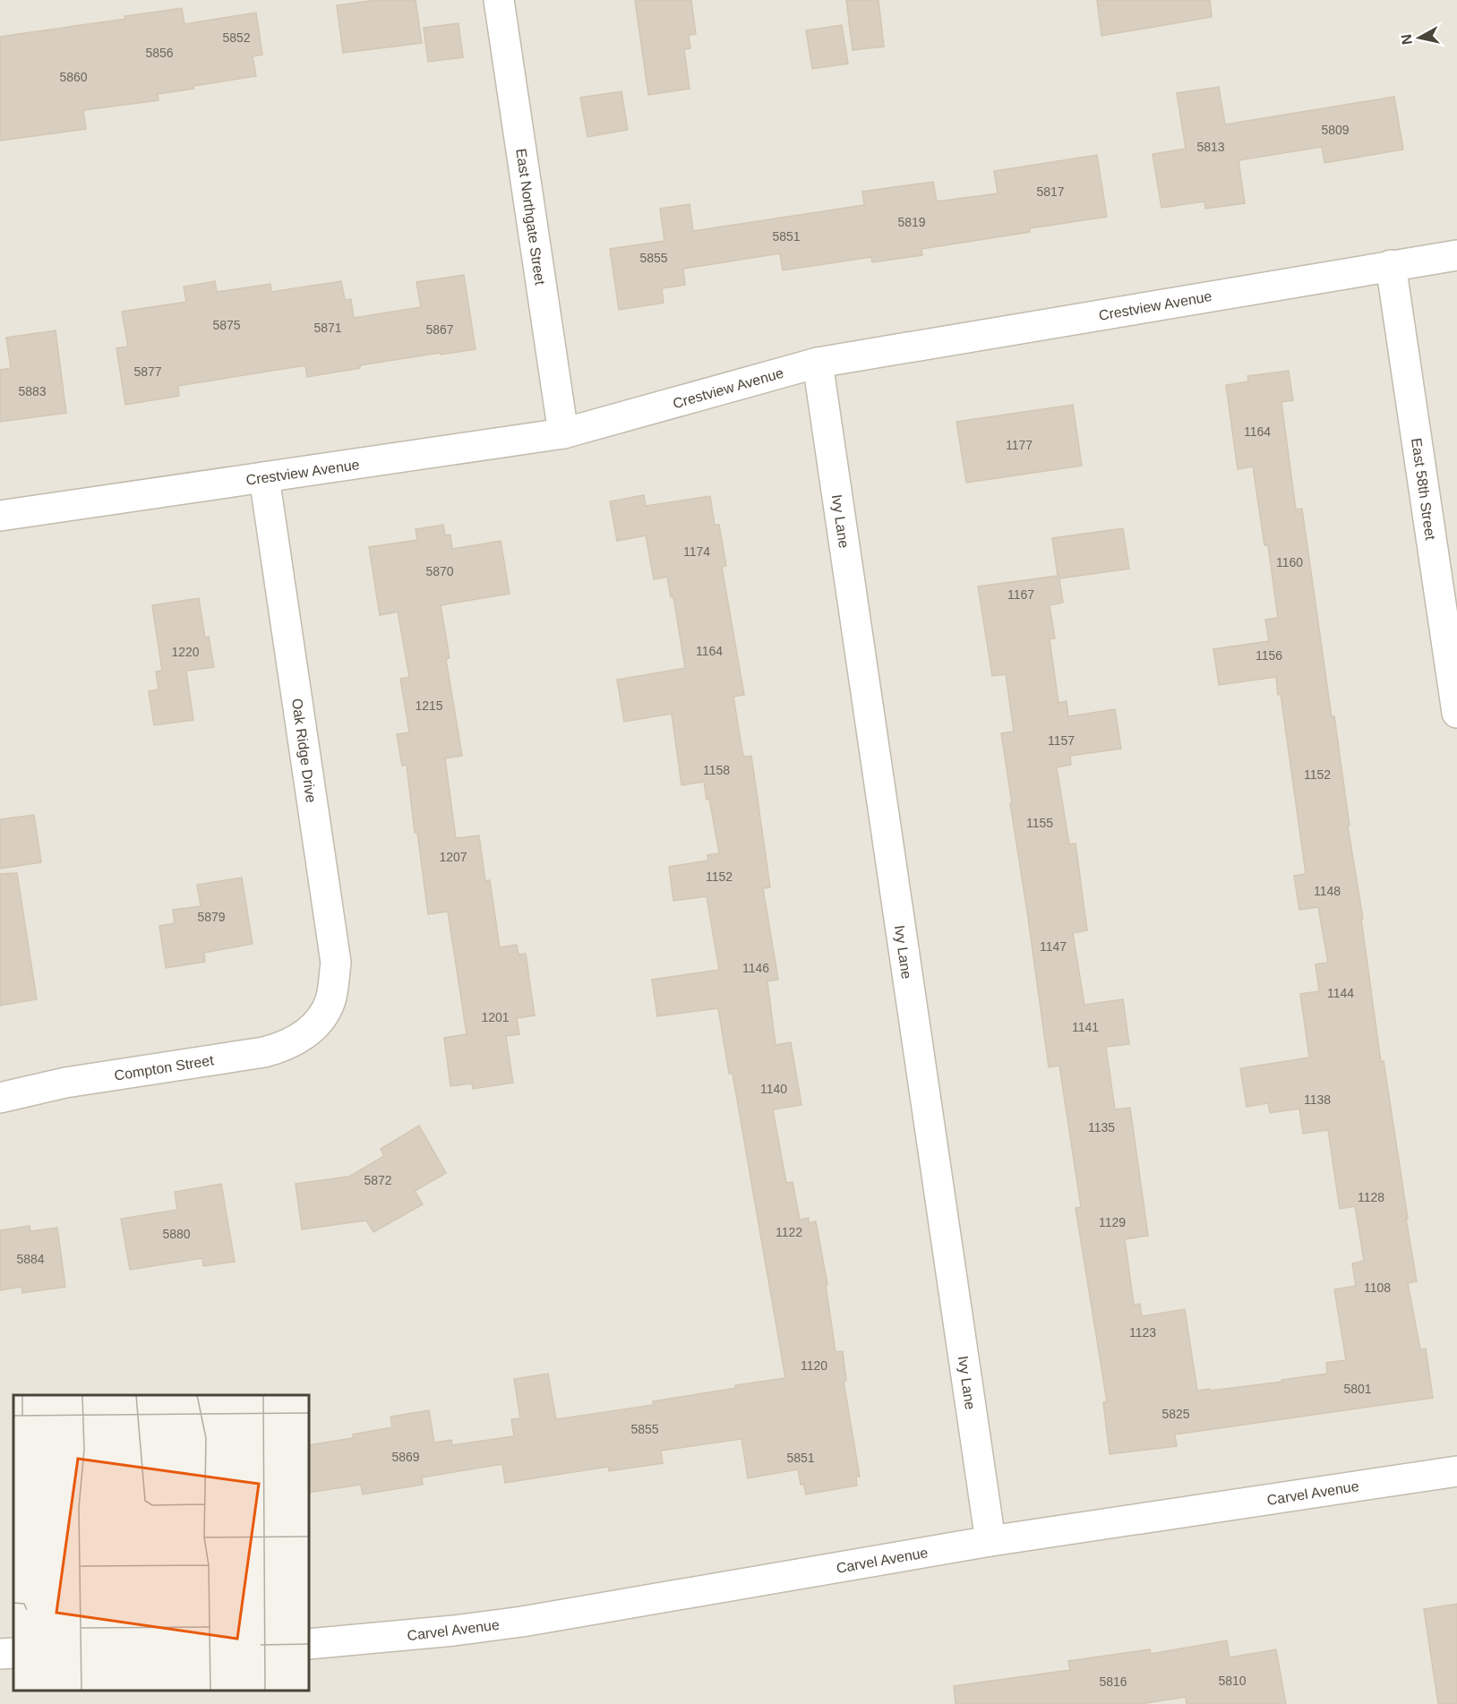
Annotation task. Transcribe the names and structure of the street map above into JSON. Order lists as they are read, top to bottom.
{
  "streets": {
    "street": [
      "East Northgate Street",
      "Crestview Avenue",
      "East 58th Street",
      "Ivy Lane",
      "Oak Ridge Drive",
      "Compton Street",
      "Carvel Avenue"
    ]
  },
  "crossings": [
    ["East Northgate Street", "Crestview Avenue"],
    ["Crestview Avenue", "East 58th Street"],
    ["Crestview Avenue", "Ivy Lane"],
    ["Crestview Avenue", "Oak Ridge Drive"],
    ["Ivy Lane", "Carvel Avenue"],
    ["Oak Ridge Drive", "Compton Street"]
  ],
  "house_numbers": [
    "5852",
    "5856",
    "5860",
    "5809",
    "5813",
    "5817",
    "5819",
    "5851",
    "5855",
    "5875",
    "5871",
    "5867",
    "5877",
    "5883",
    "1164",
    "1177",
    "1174",
    "1160",
    "5870",
    "1167",
    "1164",
    "1220",
    "1156",
    "1215",
    "1157",
    "1158",
    "1152",
    "1155",
    "1207",
    "1152",
    "1148",
    "5879",
    "1147",
    "1146",
    "1144",
    "1201",
    "1141",
    "1140",
    "1138",
    "1135",
    "5872",
    "1128",
    "1129",
    "1122",
    "5880",
    "5884",
    "1108",
    "1123",
    "1120",
    "5801",
    "5825",
    "5855",
    "5869",
    "5851",
    "5810",
    "5816"
  ],
  "north": "left"
}
